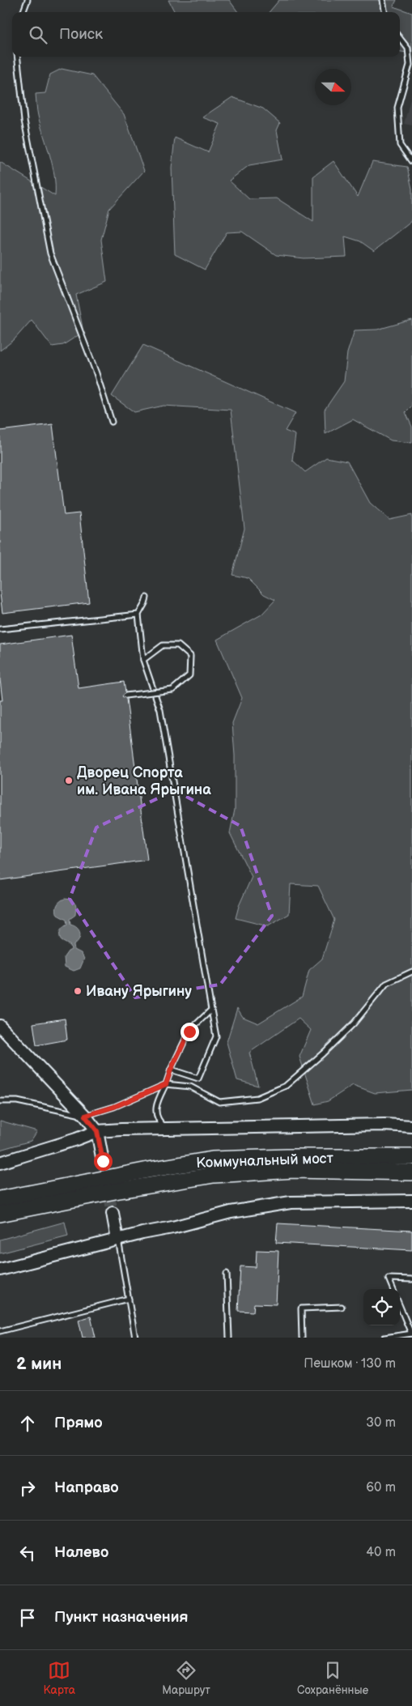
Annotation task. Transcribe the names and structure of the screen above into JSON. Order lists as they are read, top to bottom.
{
  "streets": {
    "highway": ["Коммунальный мост"]
  },
  "places": ["Дворец Спорта им. Ивана Ярыгина", "Ивану Ярыгину"],
  "north": "right",
  "page": {
    "search": "Поиск",
    "heading": ["2 мин", "Пешком · 130 m"],
    "list": [
      ["Прямо", "30 m"],
      ["Направо", "60 m"],
      ["Налево", "40 m"],
      "Пункт назначения"
    ],
    "nav": ["Карта", "Маршрут", "Сохранённые"]
  }
}
